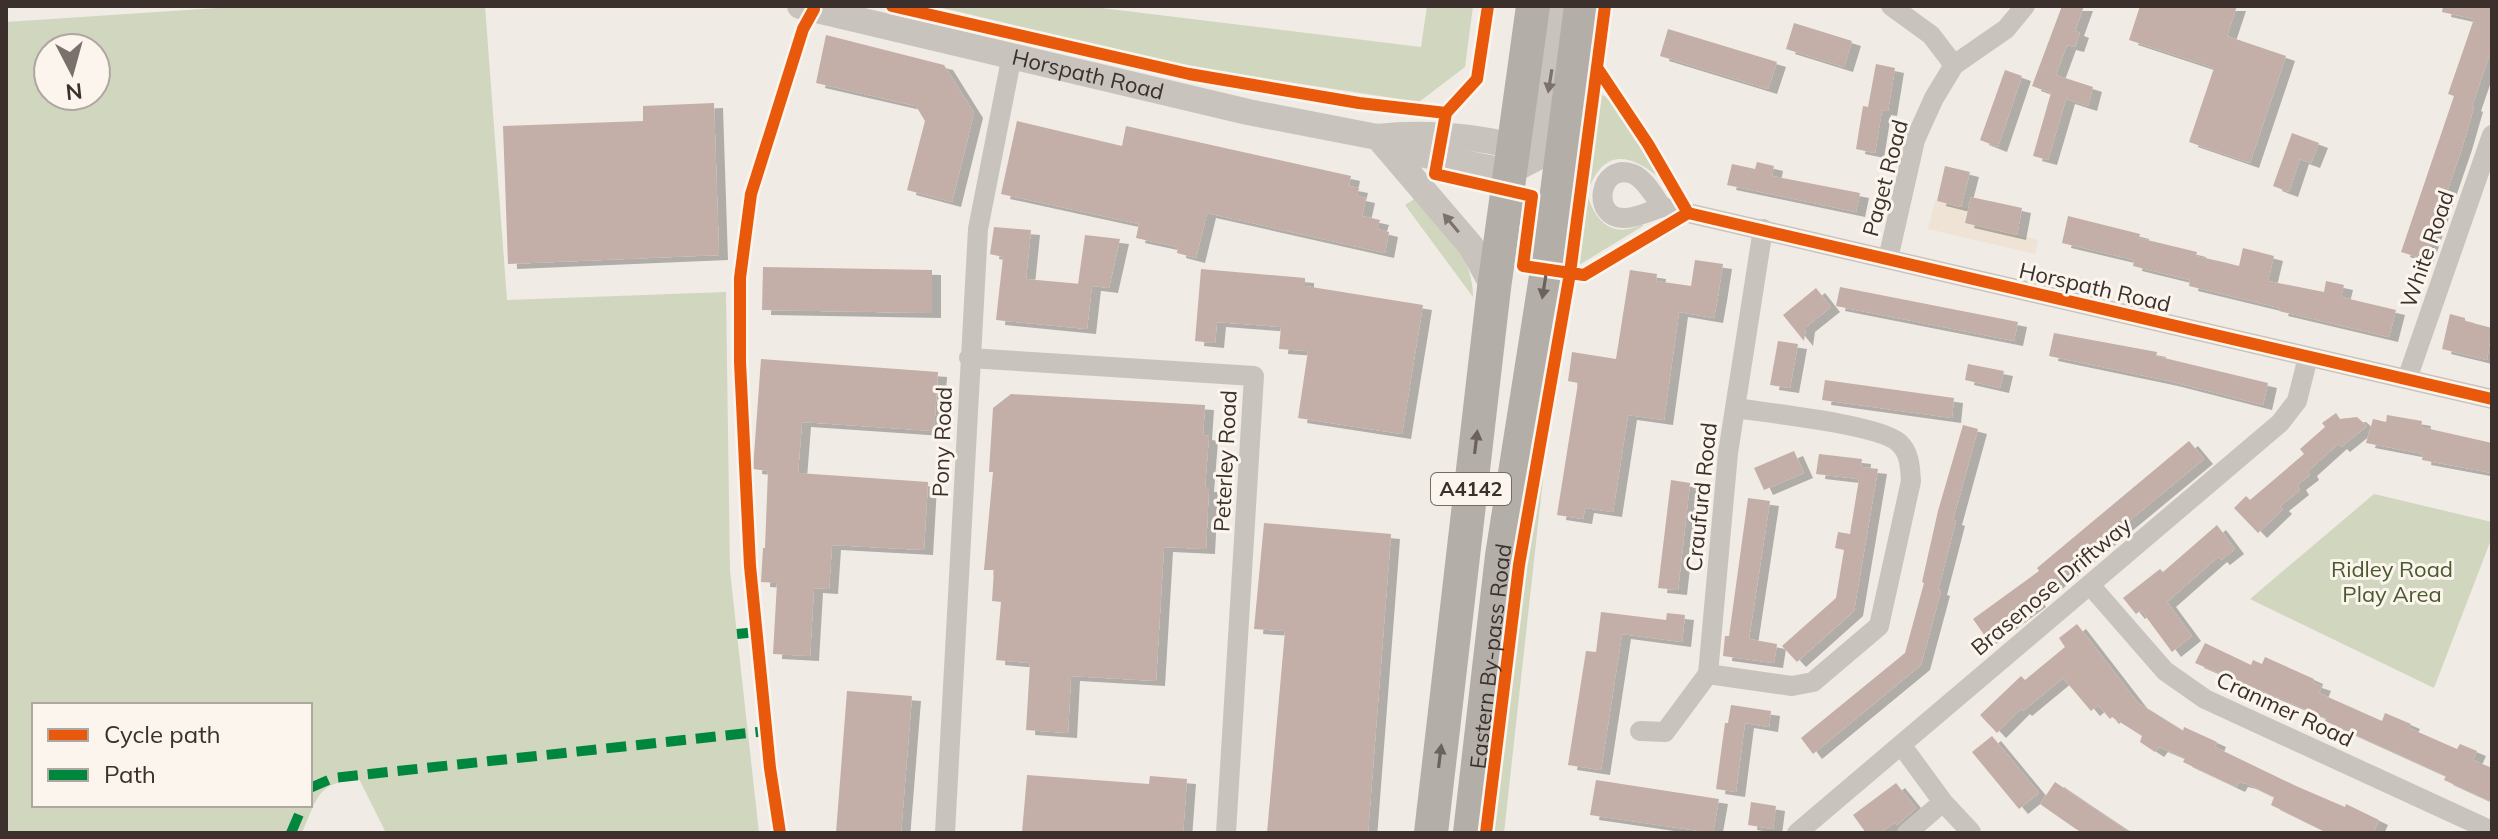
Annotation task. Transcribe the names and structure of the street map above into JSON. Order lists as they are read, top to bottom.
{
  "streets": {
    "highway": ["A4142", "Eastern By-pass Road"],
    "street": [
      "Horspath Road",
      "Paget Road",
      "White Road",
      "Pony Road",
      "Peterley Road",
      "Craufurd Road",
      "Brasenose Driftway",
      "Cranmer Road"
    ]
  },
  "crossings": [
    ["Horspath Road", "Paget Road"],
    ["Horspath Road", "White Road"],
    ["Horspath Road", "Pony Road"],
    ["Horspath Road", "Craufurd Road"],
    ["Horspath Road", "Brasenose Driftway"],
    ["Horspath Road", "Eastern By-pass Road"],
    ["Pony Road", "Peterley Road"],
    ["Brasenose Driftway", "Cranmer Road"]
  ],
  "parks": ["Ridley Road Play Area"],
  "legend": ["Cycle path", "Path"],
  "north": "bottom"
}
